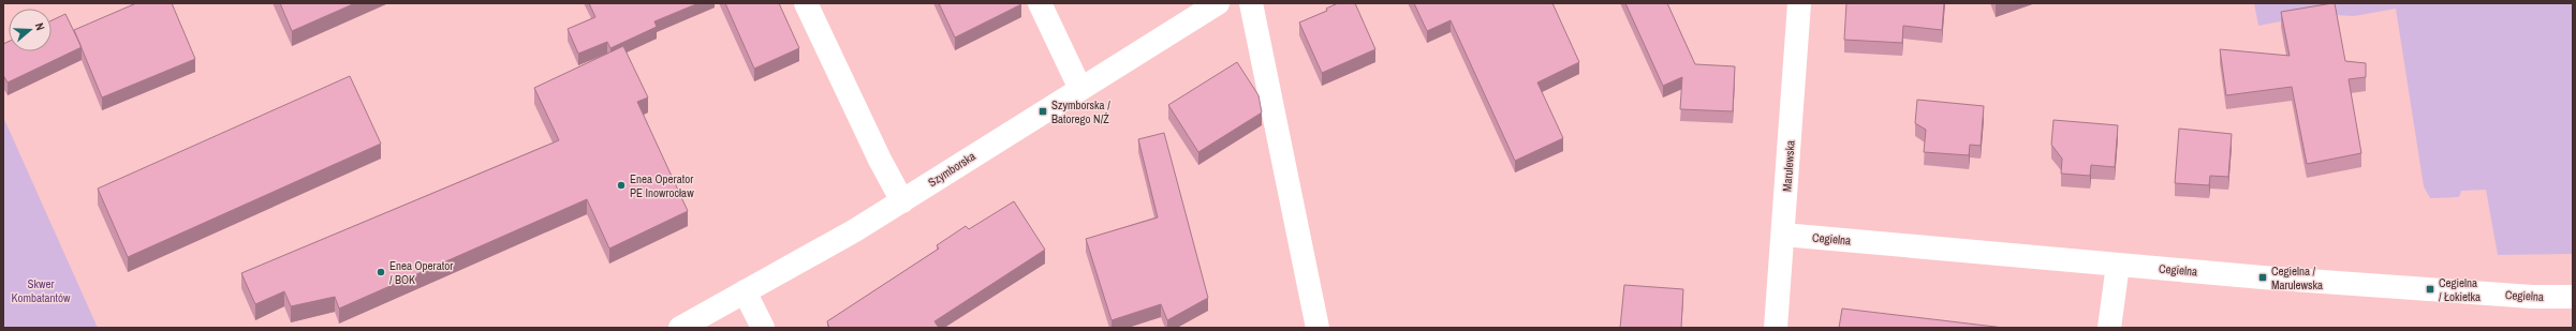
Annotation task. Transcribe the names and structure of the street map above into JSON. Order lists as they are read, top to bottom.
{
  "streets": {
    "street": ["Marulewska", "Szymborska", "Cegielna"]
  },
  "crossings": [
    ["Marulewska", "Cegielna"]
  ],
  "parks": ["Skwer Kombatantów"],
  "places": {
    "transit": ["Szymborska / Batorego N/Ż", "Cegielna / Marulewska", "Cegielna / Łokietka"],
    "other": ["Enea Operator PE Inowrocław", "Enea Operator / BOK"]
  },
  "north": "right"
}
